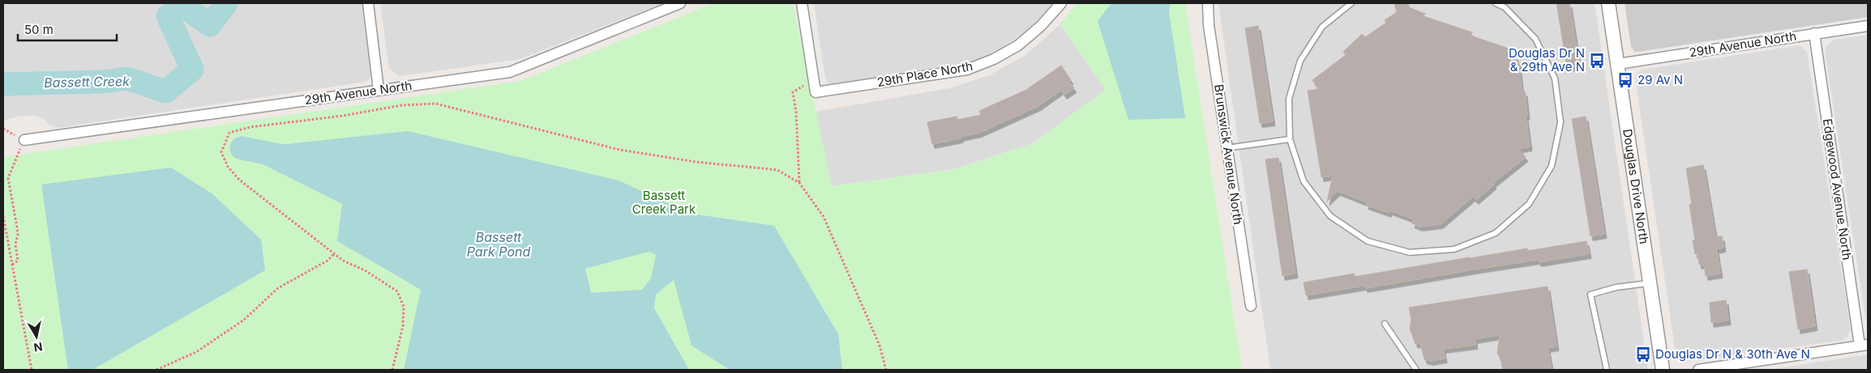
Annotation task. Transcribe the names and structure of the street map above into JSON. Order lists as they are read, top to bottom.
{
  "streets": {
    "street": [
      "29th Avenue North",
      "29th Place North",
      "Brunswick Avenue North",
      "Douglas Drive North",
      "Edgewood Avenue North"
    ]
  },
  "crossings": [
    ["29th Avenue North", "Douglas Drive North"],
    ["29th Avenue North", "Edgewood Avenue North"]
  ],
  "water": ["Bassett Creek", "Bassett Park Pond"],
  "parks": ["Bassett Creek Park"],
  "places": {
    "bus stop": ["Douglas Dr N & 29th Ave N", "29 Av N", "Douglas Dr N & 30th Ave N"]
  },
  "scale_bar": "50 m",
  "north": "bottom"
}
